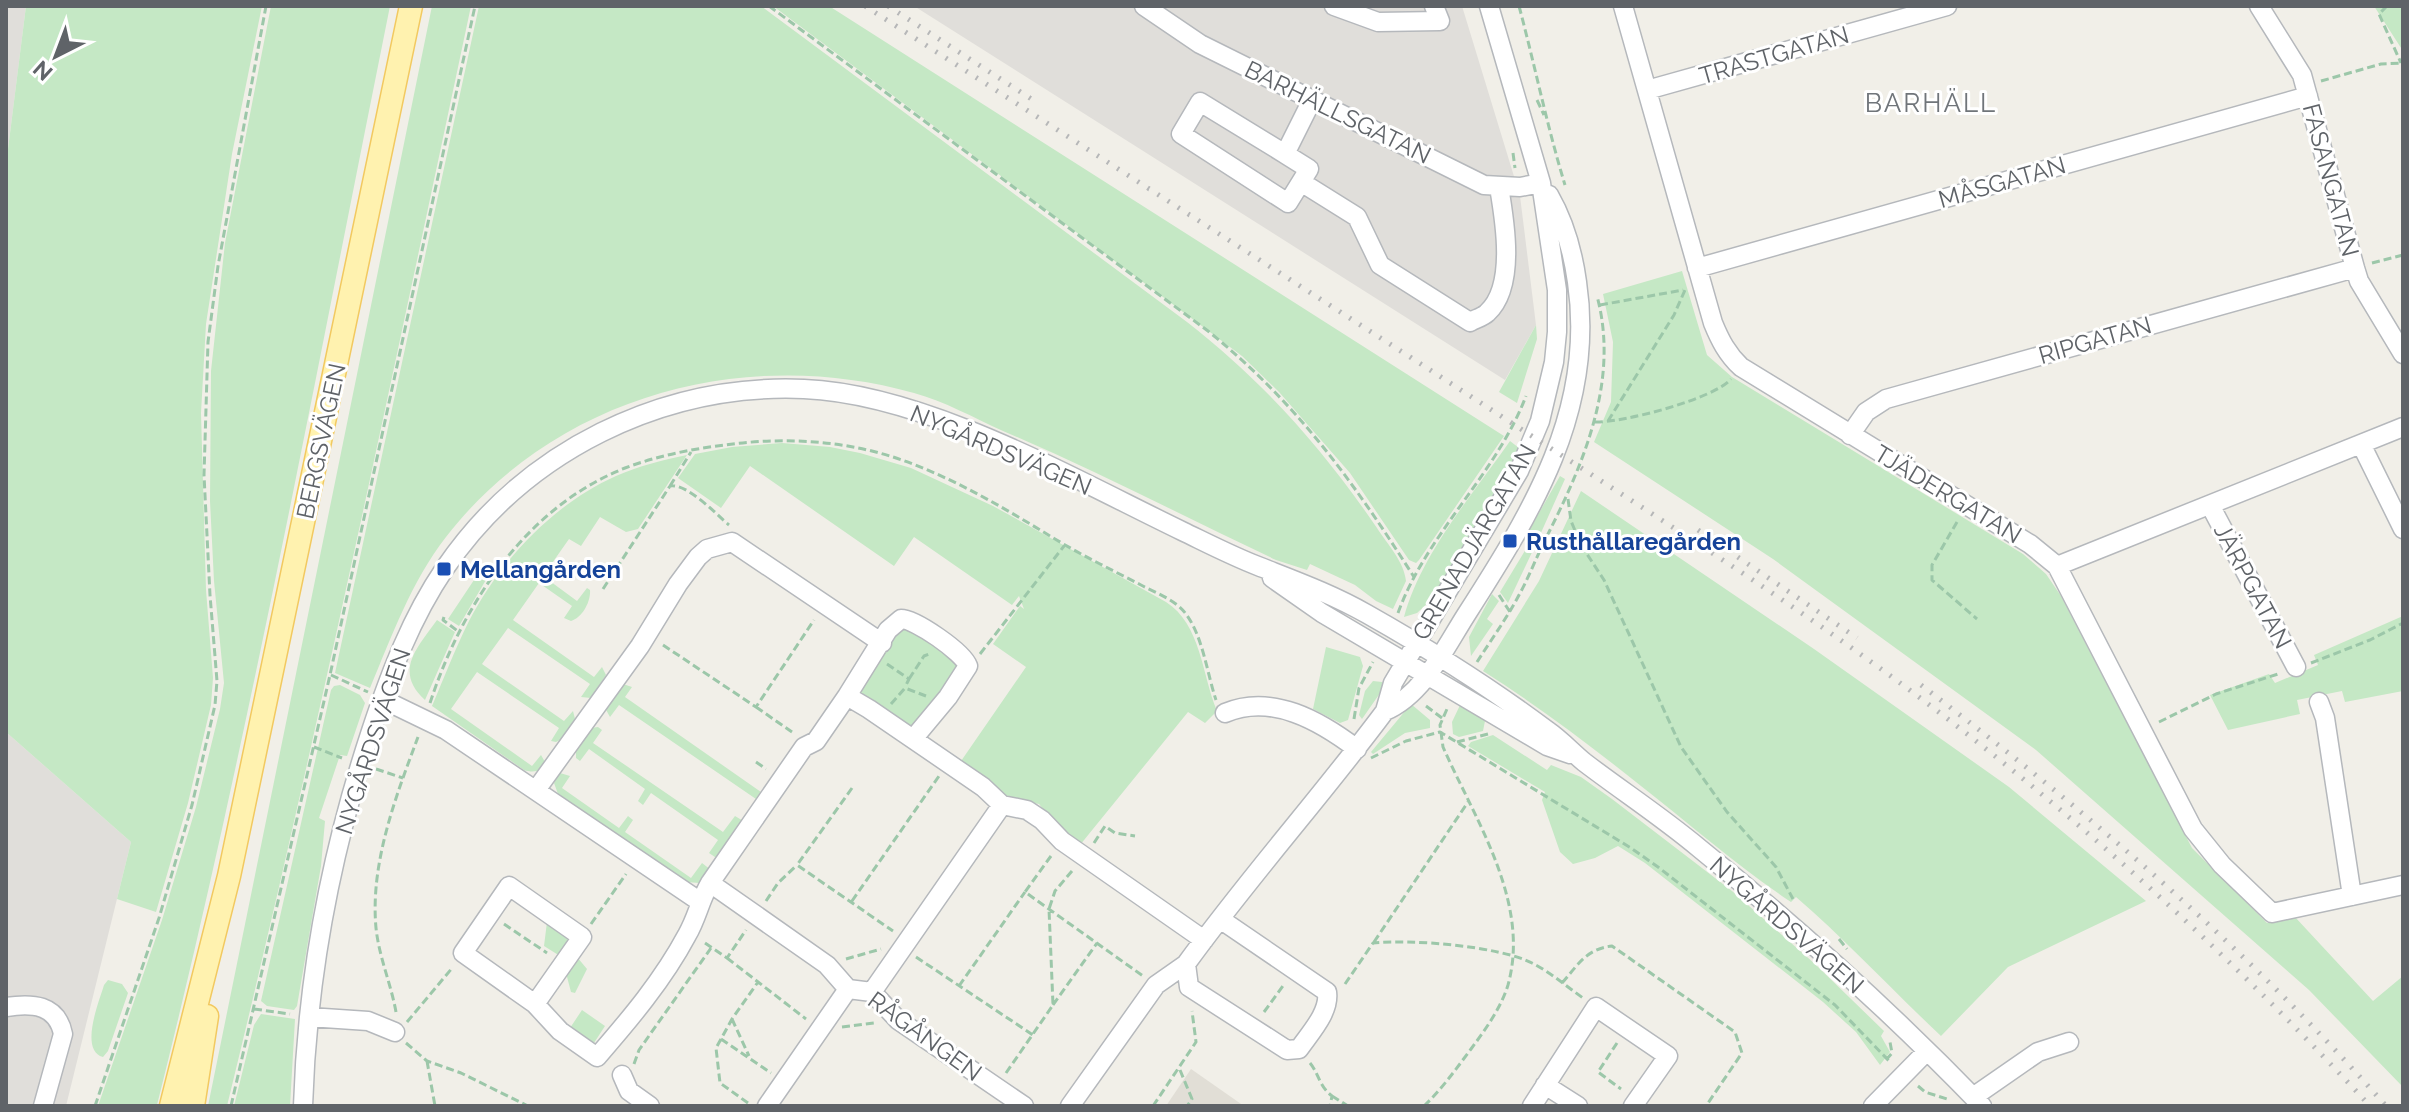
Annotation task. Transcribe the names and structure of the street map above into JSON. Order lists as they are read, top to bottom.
{
  "streets": {
    "main road": ["BERGSVÄGEN"],
    "street": [
      "TRASTGATAN",
      "BARHÄLLSGATAN",
      "FASANGATAN",
      "MÅSGATAN",
      "RIPGATAN",
      "NYGÅRDSVÄGEN",
      "TJÄDERGATAN",
      "GRENADJÄRGATAN",
      "JÄRPGATAN",
      "RÅGÅNGEN"
    ]
  },
  "crossings": [
    ["TRASTGATAN", "TJÄDERGATAN"],
    ["BARHÄLLSGATAN", "GRENADJÄRGATAN"],
    ["FASANGATAN", "MÅSGATAN"],
    ["FASANGATAN", "RIPGATAN"],
    ["MÅSGATAN", "TJÄDERGATAN"],
    ["RIPGATAN", "TJÄDERGATAN"],
    ["NYGÅRDSVÄGEN", "GRENADJÄRGATAN"],
    ["TJÄDERGATAN", "JÄRPGATAN"]
  ],
  "districts": ["BARHÄLL"],
  "places": {
    "transit": ["Rusthållaregården", "Mellangården"]
  },
  "north": "bottom left"
}
